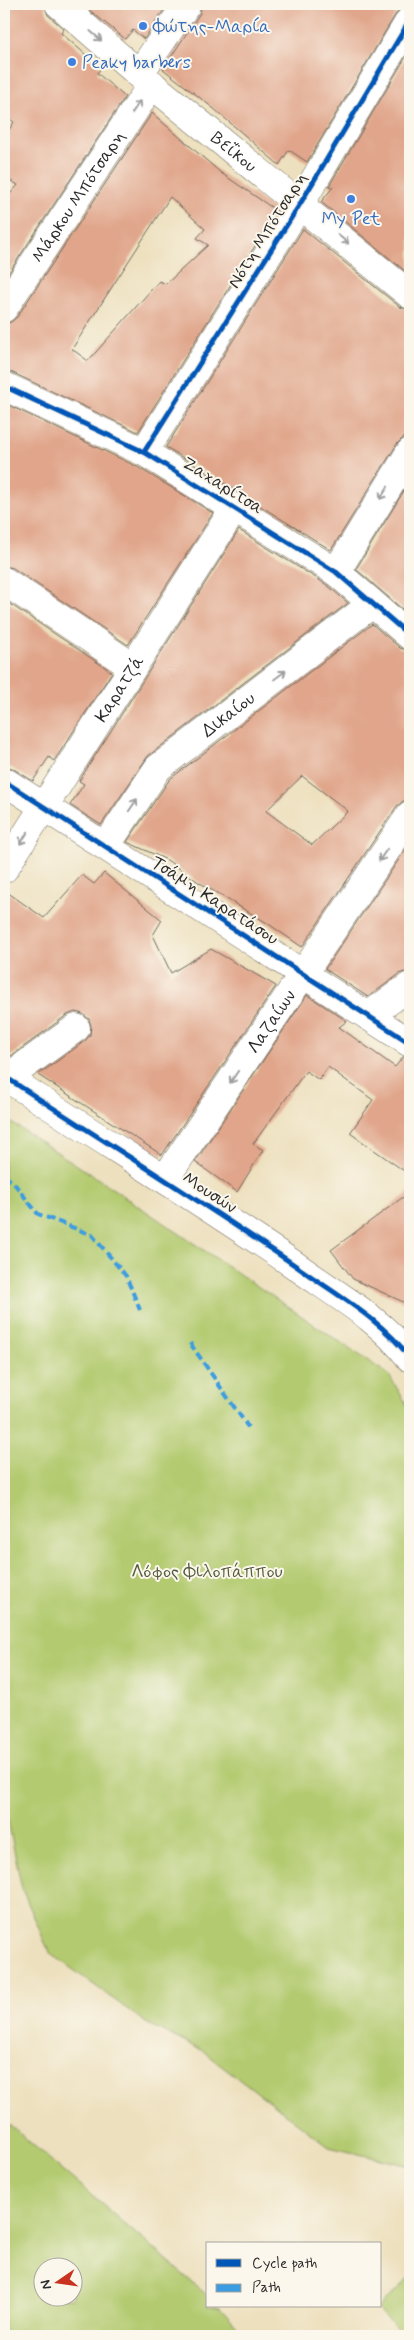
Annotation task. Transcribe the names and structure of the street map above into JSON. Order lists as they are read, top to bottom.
{
  "streets": {
    "street": [
      "Βεΐκου",
      "Μάρκου Μπότσαρη",
      "Νότη Μπότσαρη",
      "Ζαχαρίτσα",
      "Καρατζά",
      "Δικαίου",
      "Τσάμη Καρατάσου",
      "Λαζαίων",
      "Μουσών"
    ]
  },
  "crossings": [
    ["Βεΐκου", "Μάρκου Μπότσαρη"],
    ["Βεΐκου", "Νότη Μπότσαρη"],
    ["Νότη Μπότσαρη", "Ζαχαρίτσα"],
    ["Ζαχαρίτσα", "Καρατζά"],
    ["Ζαχαρίτσα", "Δικαίου"],
    ["Καρατζά", "Τσάμη Καρατάσου"],
    ["Δικαίου", "Τσάμη Καρατάσου"],
    ["Τσάμη Καρατάσου", "Λαζαίων"],
    ["Λαζαίων", "Μουσών"]
  ],
  "one_way": ["Βεΐκου", "Μάρκου Μπότσαρη", "Δικαίου"],
  "parks": ["Λόφος Φιλοπάππου"],
  "places": ["Φώτης-Μαρία", "Peaky barbers", "My Pet"],
  "legend": ["Cycle path", "Path"],
  "north": "left"
}
